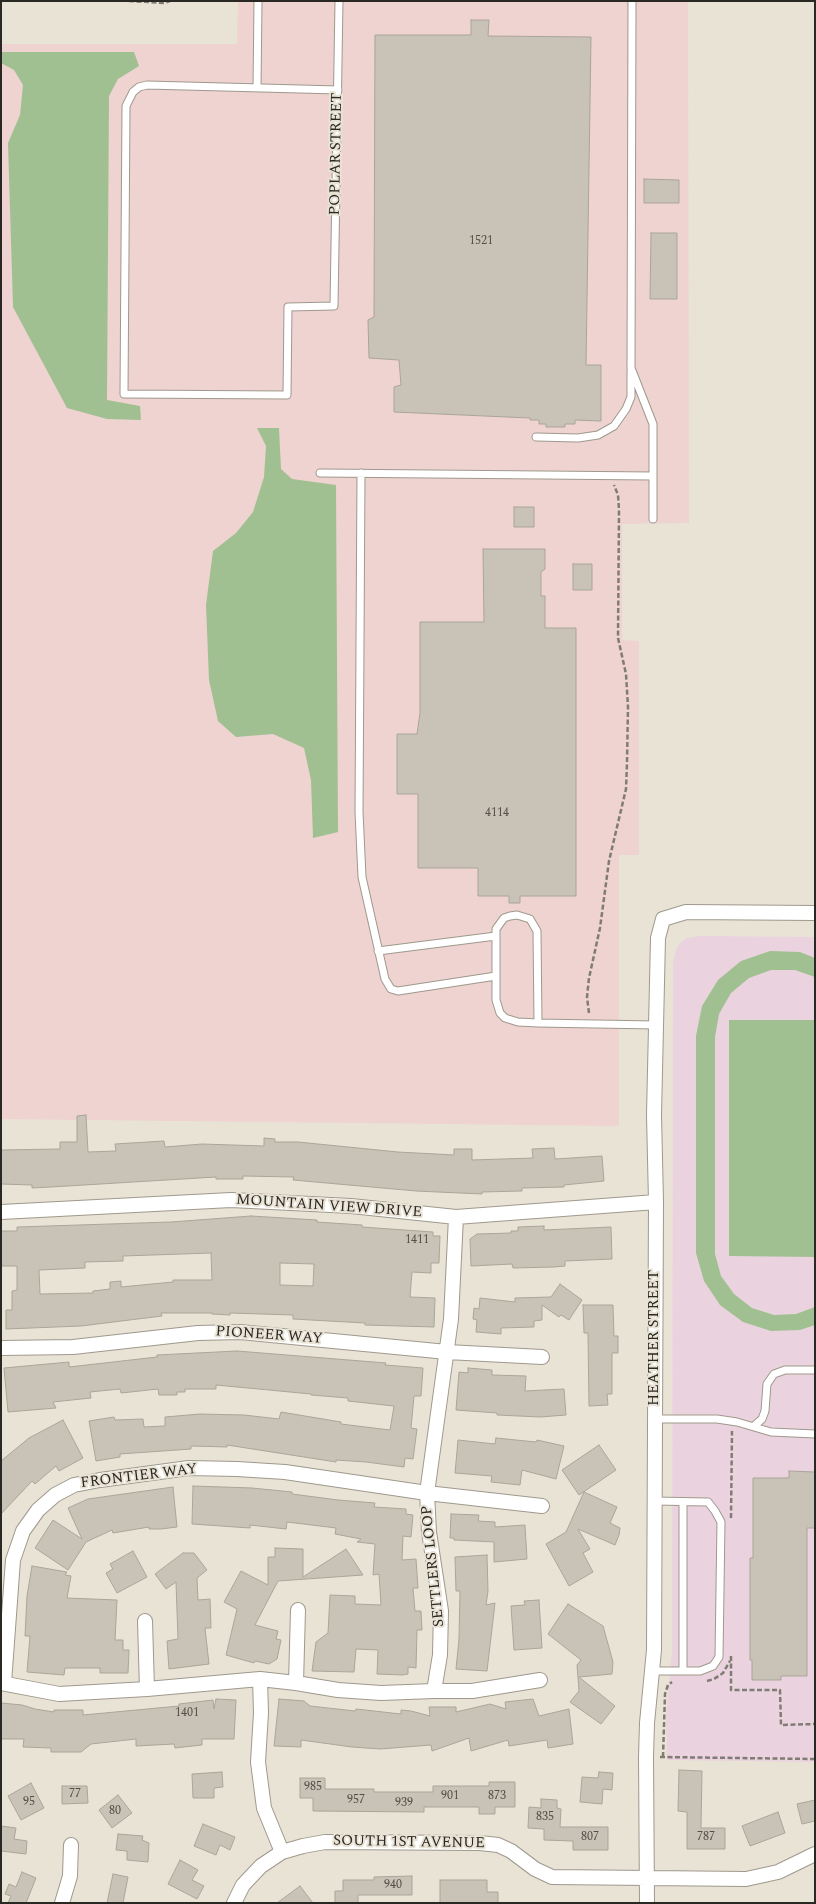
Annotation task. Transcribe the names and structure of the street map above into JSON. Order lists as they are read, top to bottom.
{
  "streets": {
    "street": [
      "MOUNTAIN VIEW DRIVE",
      "PIONEER WAY",
      "HEATHER STREET",
      "FRONTIER WAY",
      "SETTLERS LOOP",
      "SOUTH 1ST AVENUE"
    ],
    "lane": ["POPLAR STREET"]
  },
  "crossings": [
    ["MOUNTAIN VIEW DRIVE", "HEATHER STREET"],
    ["MOUNTAIN VIEW DRIVE", "SETTLERS LOOP"],
    ["PIONEER WAY", "SETTLERS LOOP"],
    ["HEATHER STREET", "SOUTH 1ST AVENUE"],
    ["FRONTIER WAY", "SETTLERS LOOP"]
  ],
  "house_numbers": [
    "1521",
    "4114",
    "1411",
    "1401",
    "985",
    "77",
    "901",
    "873",
    "957",
    "95",
    "939",
    "80",
    "835",
    "807",
    "787",
    "940"
  ]
}
